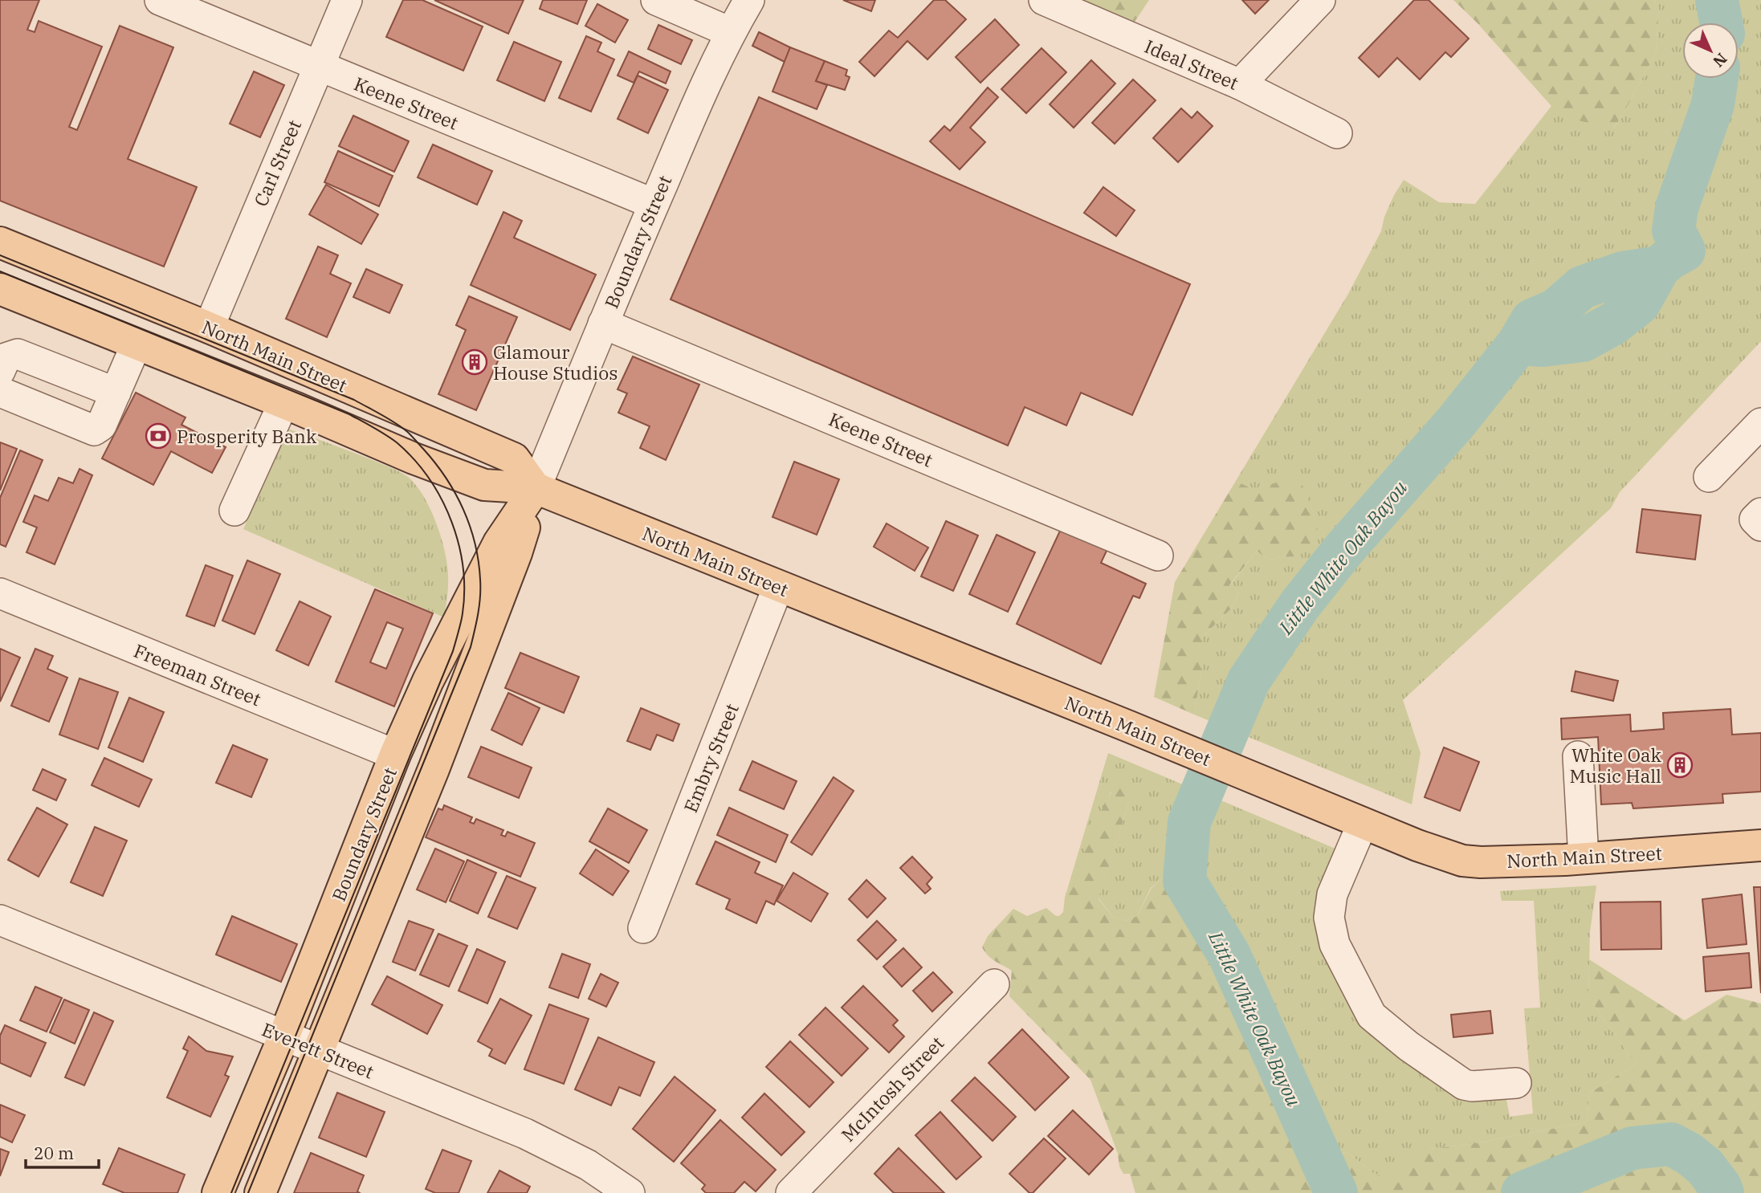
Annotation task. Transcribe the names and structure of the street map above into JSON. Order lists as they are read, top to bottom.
{
  "streets": {
    "main road": ["Boundary Street", "North Main Street"],
    "street": [
      "Ideal Street",
      "Keene Street",
      "Carl Street",
      "Freeman Street",
      "Embry Street",
      "Everett Street",
      "McIntosh Street"
    ]
  },
  "crossings": [
    ["Keene Street", "Carl Street"],
    ["Keene Street", "Boundary Street"],
    ["Carl Street", "North Main Street"],
    ["Boundary Street", "North Main Street"],
    ["Boundary Street", "Freeman Street"],
    ["Boundary Street", "Everett Street"],
    ["North Main Street", "Embry Street"]
  ],
  "water": ["Little White Oak Bayou"],
  "places": {
    "building": ["Glamour House Studios", "White Oak Music Hall"],
    "bank": ["Prosperity Bank"]
  },
  "scale_bar": "20 m",
  "north": "bottom right"
}
